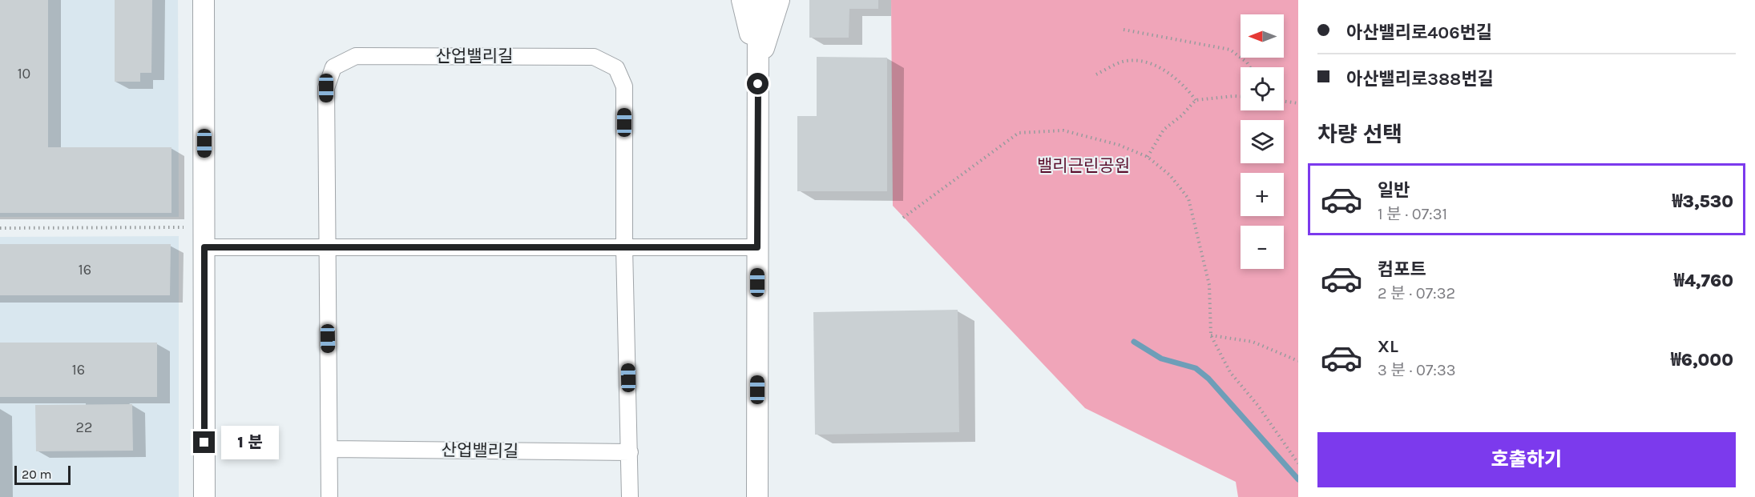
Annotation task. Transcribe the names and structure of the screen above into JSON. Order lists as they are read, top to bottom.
{
  "streets": {
    "street": ["산업밸리길"]
  },
  "parks": ["밸리근린공원"],
  "house_numbers": [
    "10",
    "16",
    "16",
    "22"
  ],
  "scale_bar": "20 m",
  "north": "left",
  "page": {
    "banner": ["아산밸리로406번길", "아산밸리로388번길"],
    "map_buttons": ["+", "−"],
    "heading": "차량 선택",
    "list": [
      {
        "name": "일반",
        "note": "1 분 · 07:31",
        "value": "₩3,530"
      },
      {
        "name": "컴포트",
        "note": "2 분 · 07:32",
        "value": "₩4,760"
      },
      {
        "name": "XL",
        "note": "3 분 · 07:33",
        "value": "₩6,000"
      }
    ],
    "buttons": "호출하기",
    "bubble": "1 분",
    "scale": "20 m"
  }
}
